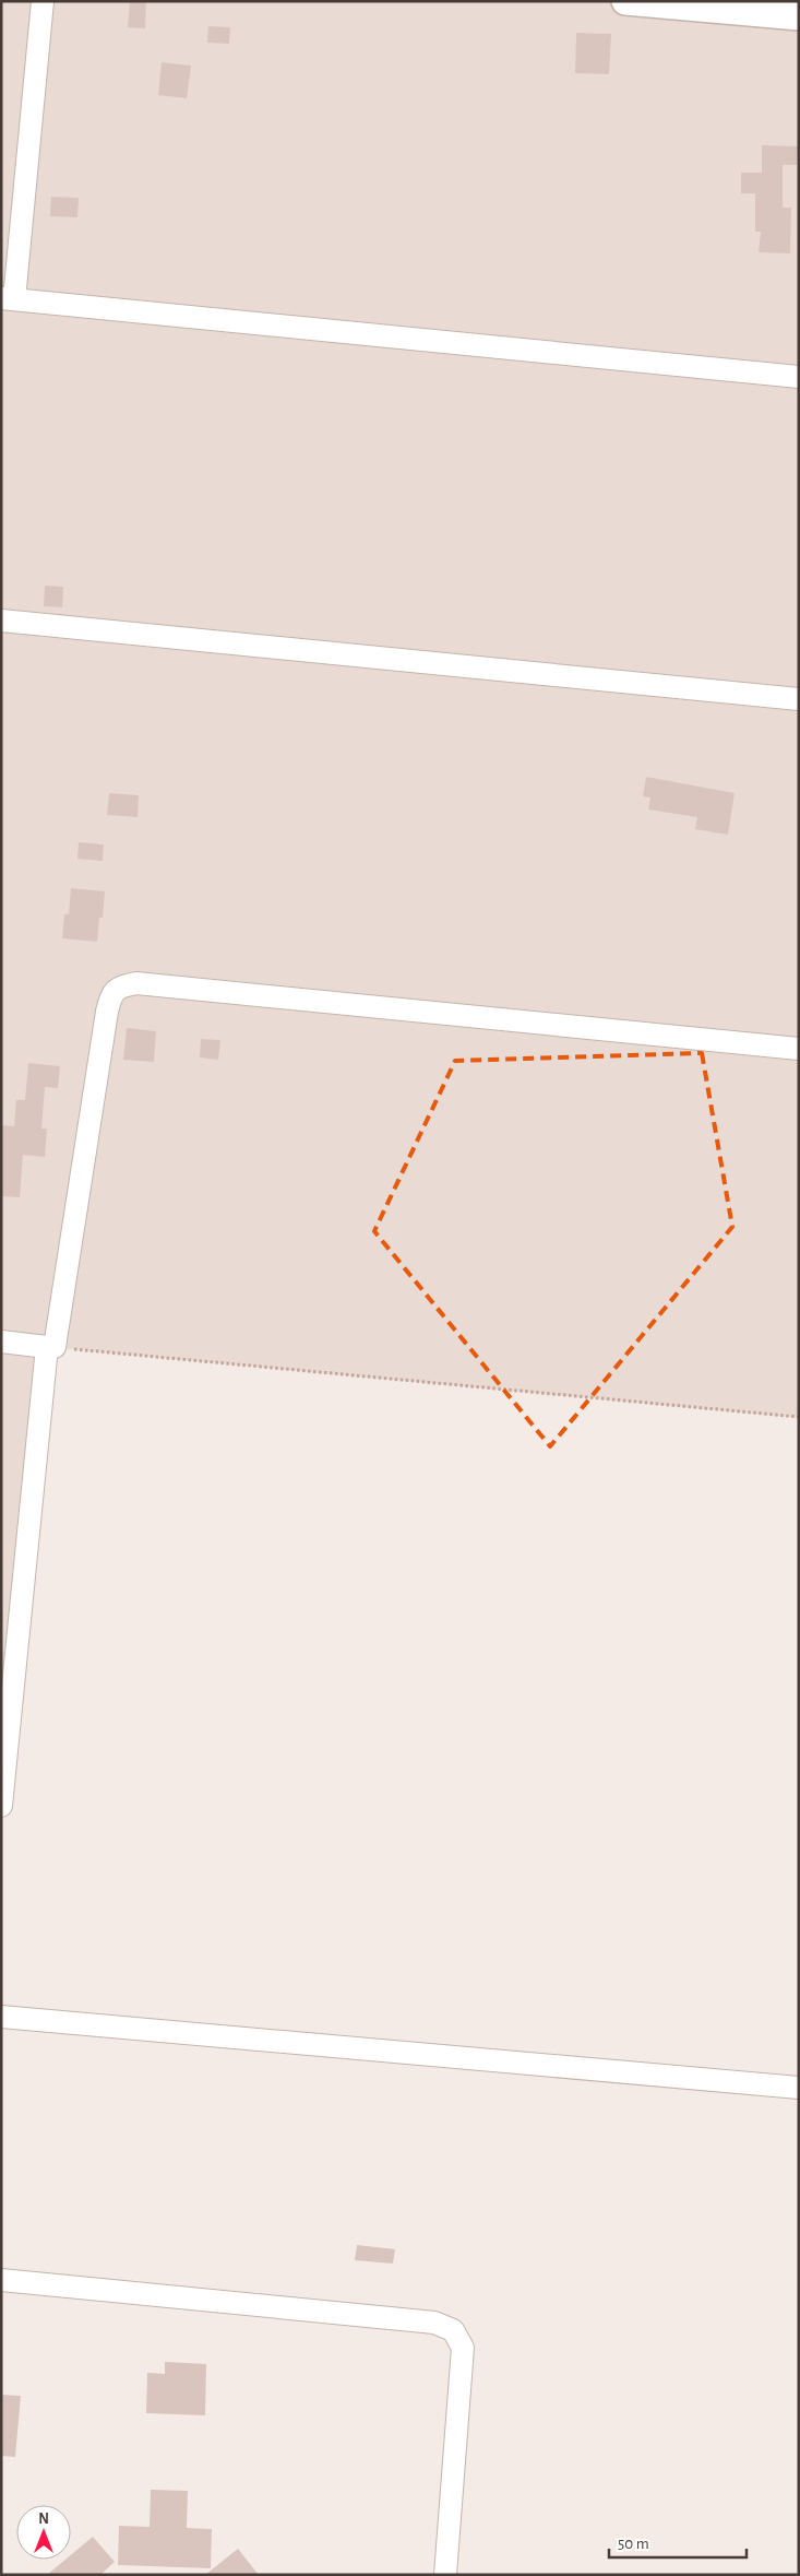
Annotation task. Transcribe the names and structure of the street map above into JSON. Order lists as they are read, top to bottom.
{
  "scale_bar": "50 m",
  "north": "top"
}
